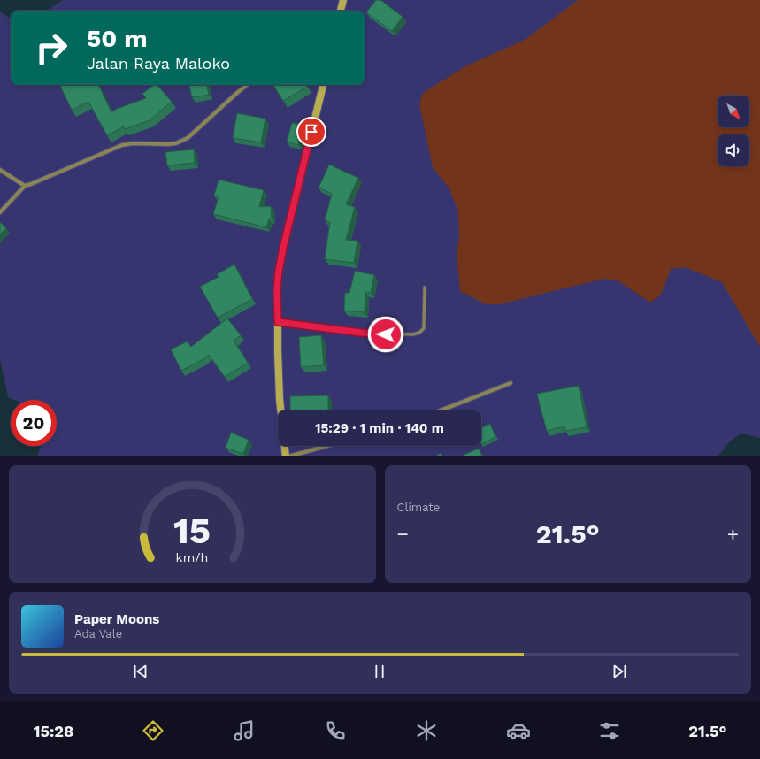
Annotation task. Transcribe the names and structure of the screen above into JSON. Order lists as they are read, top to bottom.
{
  "north": "bottom right",
  "page": {
    "turn": ["50 m", "Jalan Raya Maloko"],
    "limit": "20",
    "trip": "15:29 · 1 min · 140 m",
    "tile": "Climate",
    "heat": ["−", "21.5°", "+"],
    "song": ["Paper Moons", "Ada Vale"],
    "tabs": ["15:28", "21.5°"],
    "gauge": ["15", "km/h"]
  }
}
